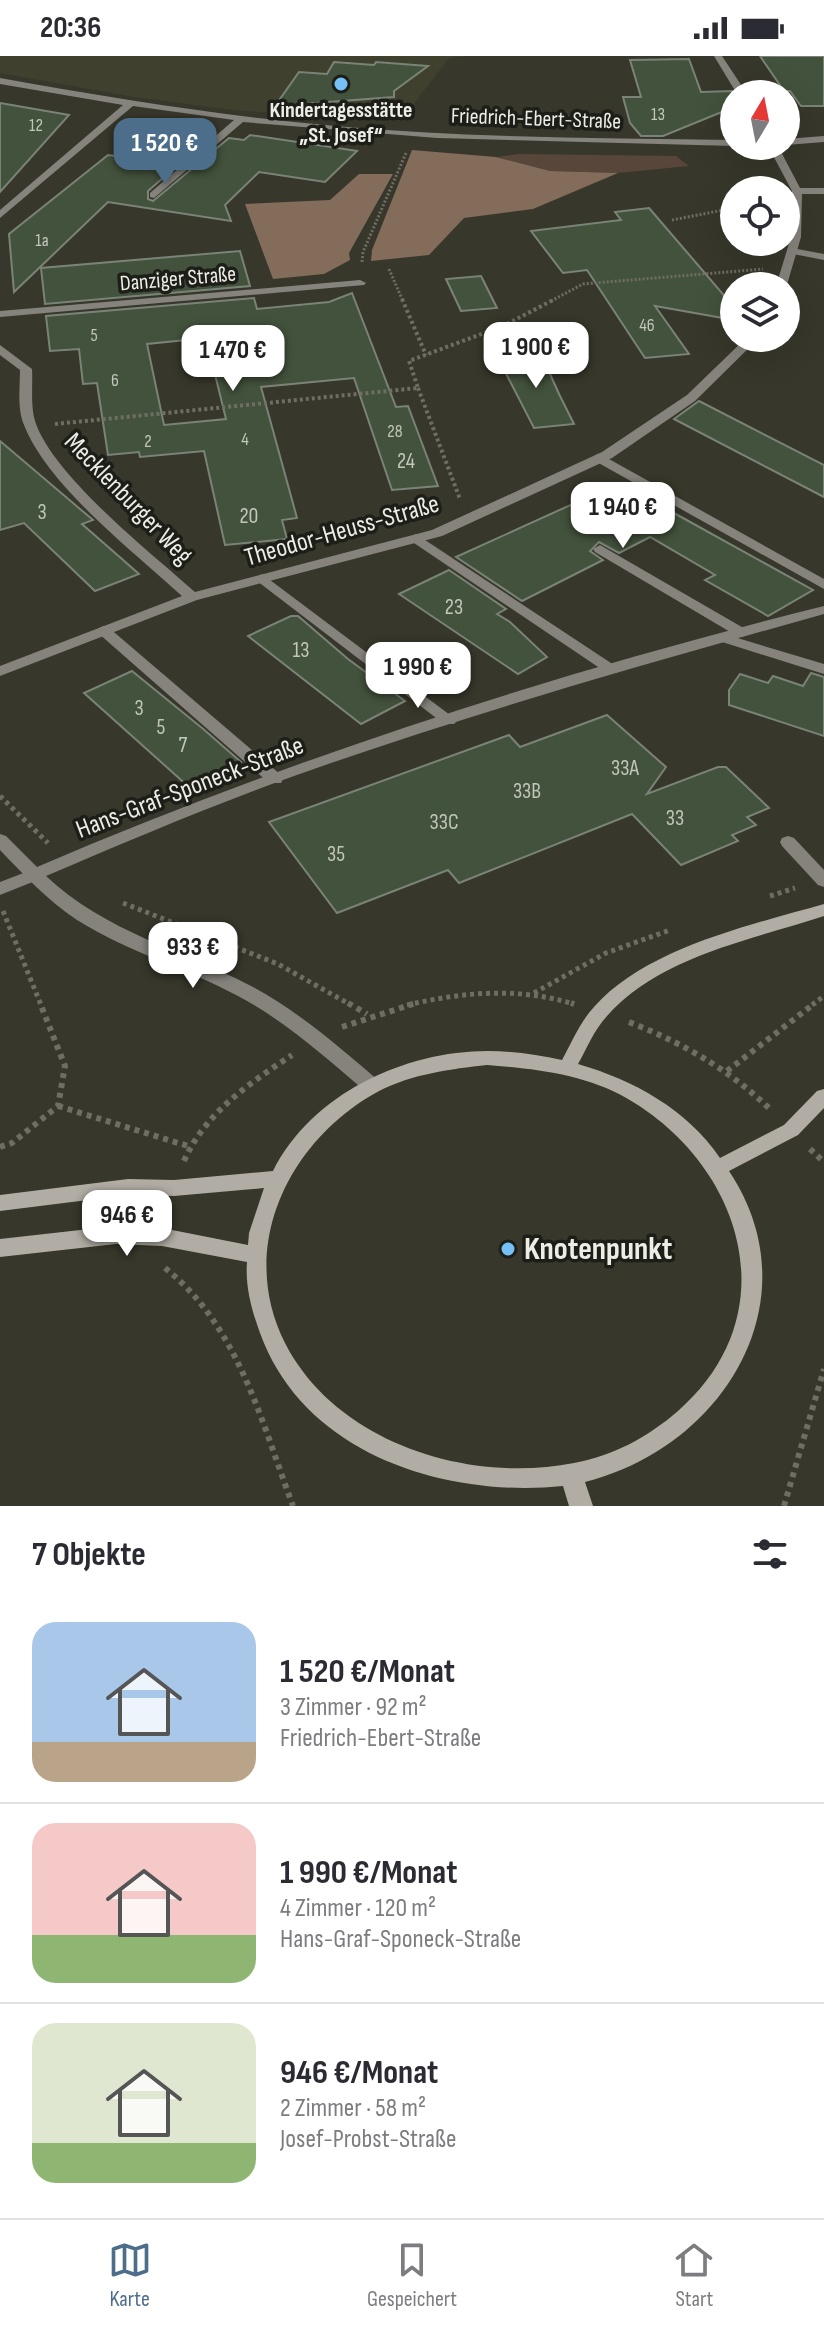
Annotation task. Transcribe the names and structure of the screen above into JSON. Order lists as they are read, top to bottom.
{
  "streets": {
    "street": [
      "Friedrich-Ebert-Straße",
      "Danziger Straße",
      "Mecklenburger Weg",
      "Theodor-Heuss-Straße",
      "Hans-Graf-Sponeck-Straße"
    ]
  },
  "crossings": [
    ["Mecklenburger Weg", "Theodor-Heuss-Straße"]
  ],
  "places": ["Kindertagesstätte „St. Josef“", "Knotenpunkt"],
  "house_numbers": [
    "13",
    "12",
    "1a",
    "46",
    "5",
    "6",
    "28",
    "4",
    "2",
    "24",
    "3",
    "20",
    "23",
    "13",
    "3",
    "5",
    "7",
    "33A",
    "33B",
    "33",
    "33C",
    "35"
  ],
  "north": "top",
  "page": {
    "status": "20:36",
    "price": [
      "1 520 €",
      "1 900 €",
      "1 470 €",
      "1 940 €",
      "1 990 €",
      "933 €",
      "946 €"
    ],
    "heading": "7 Objekte",
    "list": [
      {
        "name": "1 520 €/Monat",
        "note": "3 Zimmer · 92 m² · Friedrich-Ebert-Straße"
      },
      {
        "name": "1 990 €/Monat",
        "note": "4 Zimmer · 120 m² · Hans-Graf-Sponeck-Straße"
      },
      {
        "name": "946 €/Monat",
        "note": "2 Zimmer · 58 m² · Josef-Probst-Straße"
      }
    ],
    "tabs": ["Karte", "Gespeichert", "Start"]
  }
}
